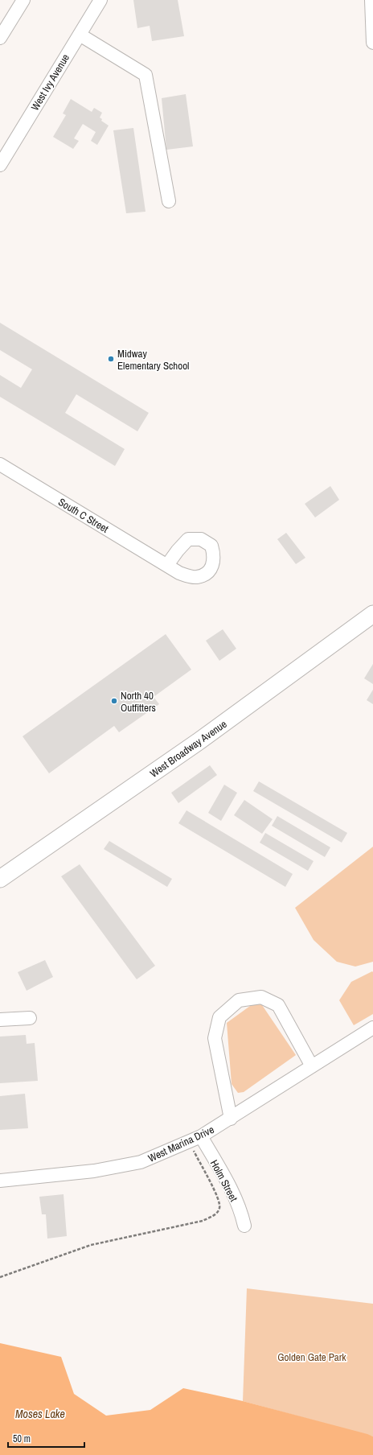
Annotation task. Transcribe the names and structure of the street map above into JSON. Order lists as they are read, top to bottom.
{
  "streets": {
    "main road": ["West Broadway Avenue"],
    "street": [
      "West Ivy Avenue",
      "South C Street",
      "West Marina Drive",
      "Holm Street"
    ]
  },
  "crossings": [
    ["West Marina Drive", "Holm Street"]
  ],
  "water": ["Moses Lake"],
  "parks": ["Golden Gate Park"],
  "places": ["Midway Elementary School", "North 40 Outfitters"],
  "scale_bar": "50 m"
}
